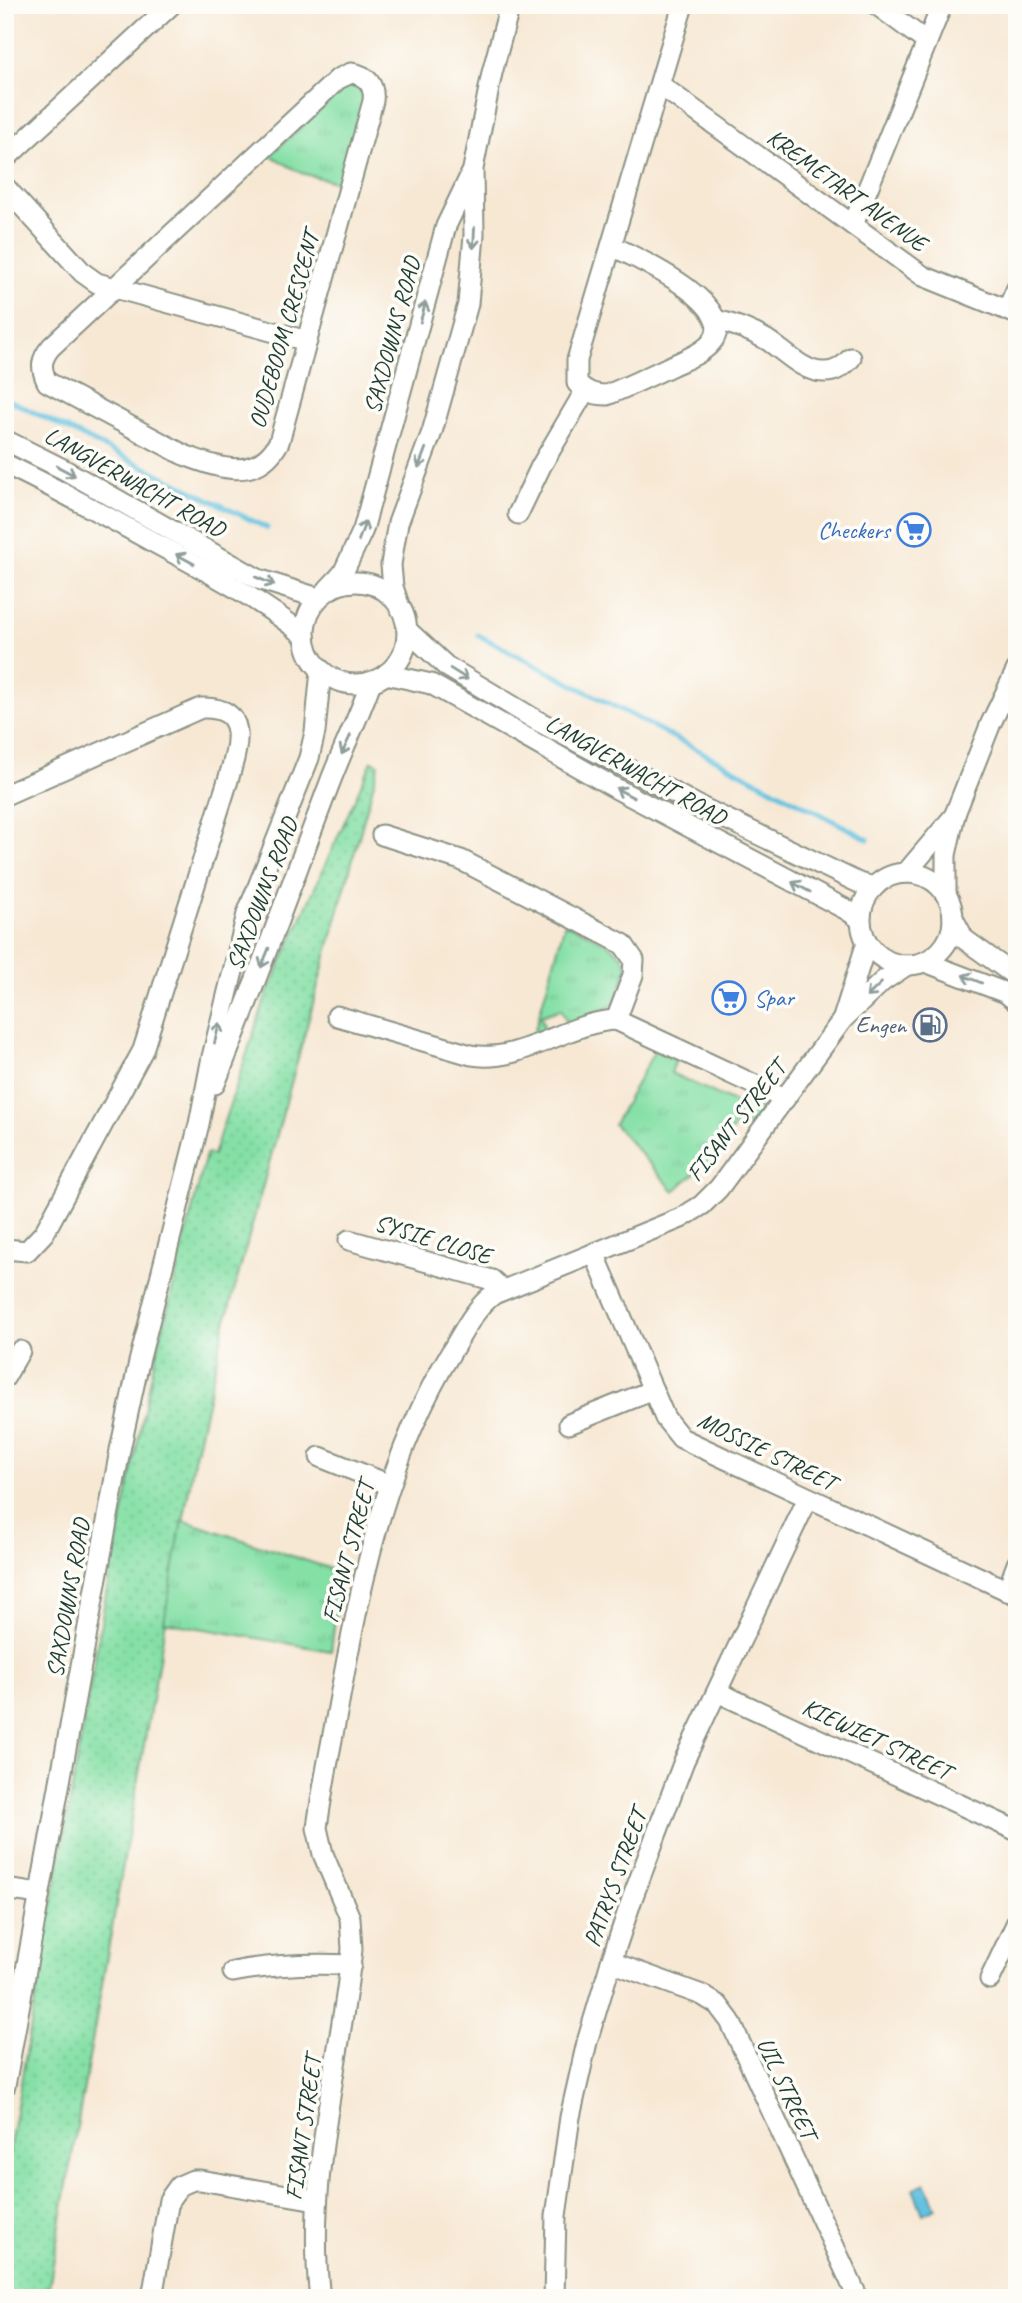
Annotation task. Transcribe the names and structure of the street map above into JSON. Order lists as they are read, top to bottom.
{
  "streets": {
    "street": [
      "KREMETART AVENUE",
      "OUDEBOOM CRESCENT",
      "SAXDOWNS ROAD",
      "LANGVERWACHT ROAD",
      "FISANT STREET",
      "SYSIE CLOSE",
      "MOSSIE STREET",
      "KIEWIET STREET",
      "PATRYS STREET",
      "UIL STREET"
    ]
  },
  "crossings": [
    ["SAXDOWNS ROAD", "LANGVERWACHT ROAD"],
    ["LANGVERWACHT ROAD", "FISANT STREET"],
    ["FISANT STREET", "SYSIE CLOSE"],
    ["FISANT STREET", "MOSSIE STREET"],
    ["MOSSIE STREET", "PATRYS STREET"],
    ["KIEWIET STREET", "PATRYS STREET"],
    ["PATRYS STREET", "UIL STREET"]
  ],
  "places": {
    "supermarket": ["Checkers", "Spar"],
    "fuel station": ["Engen"]
  }
}
